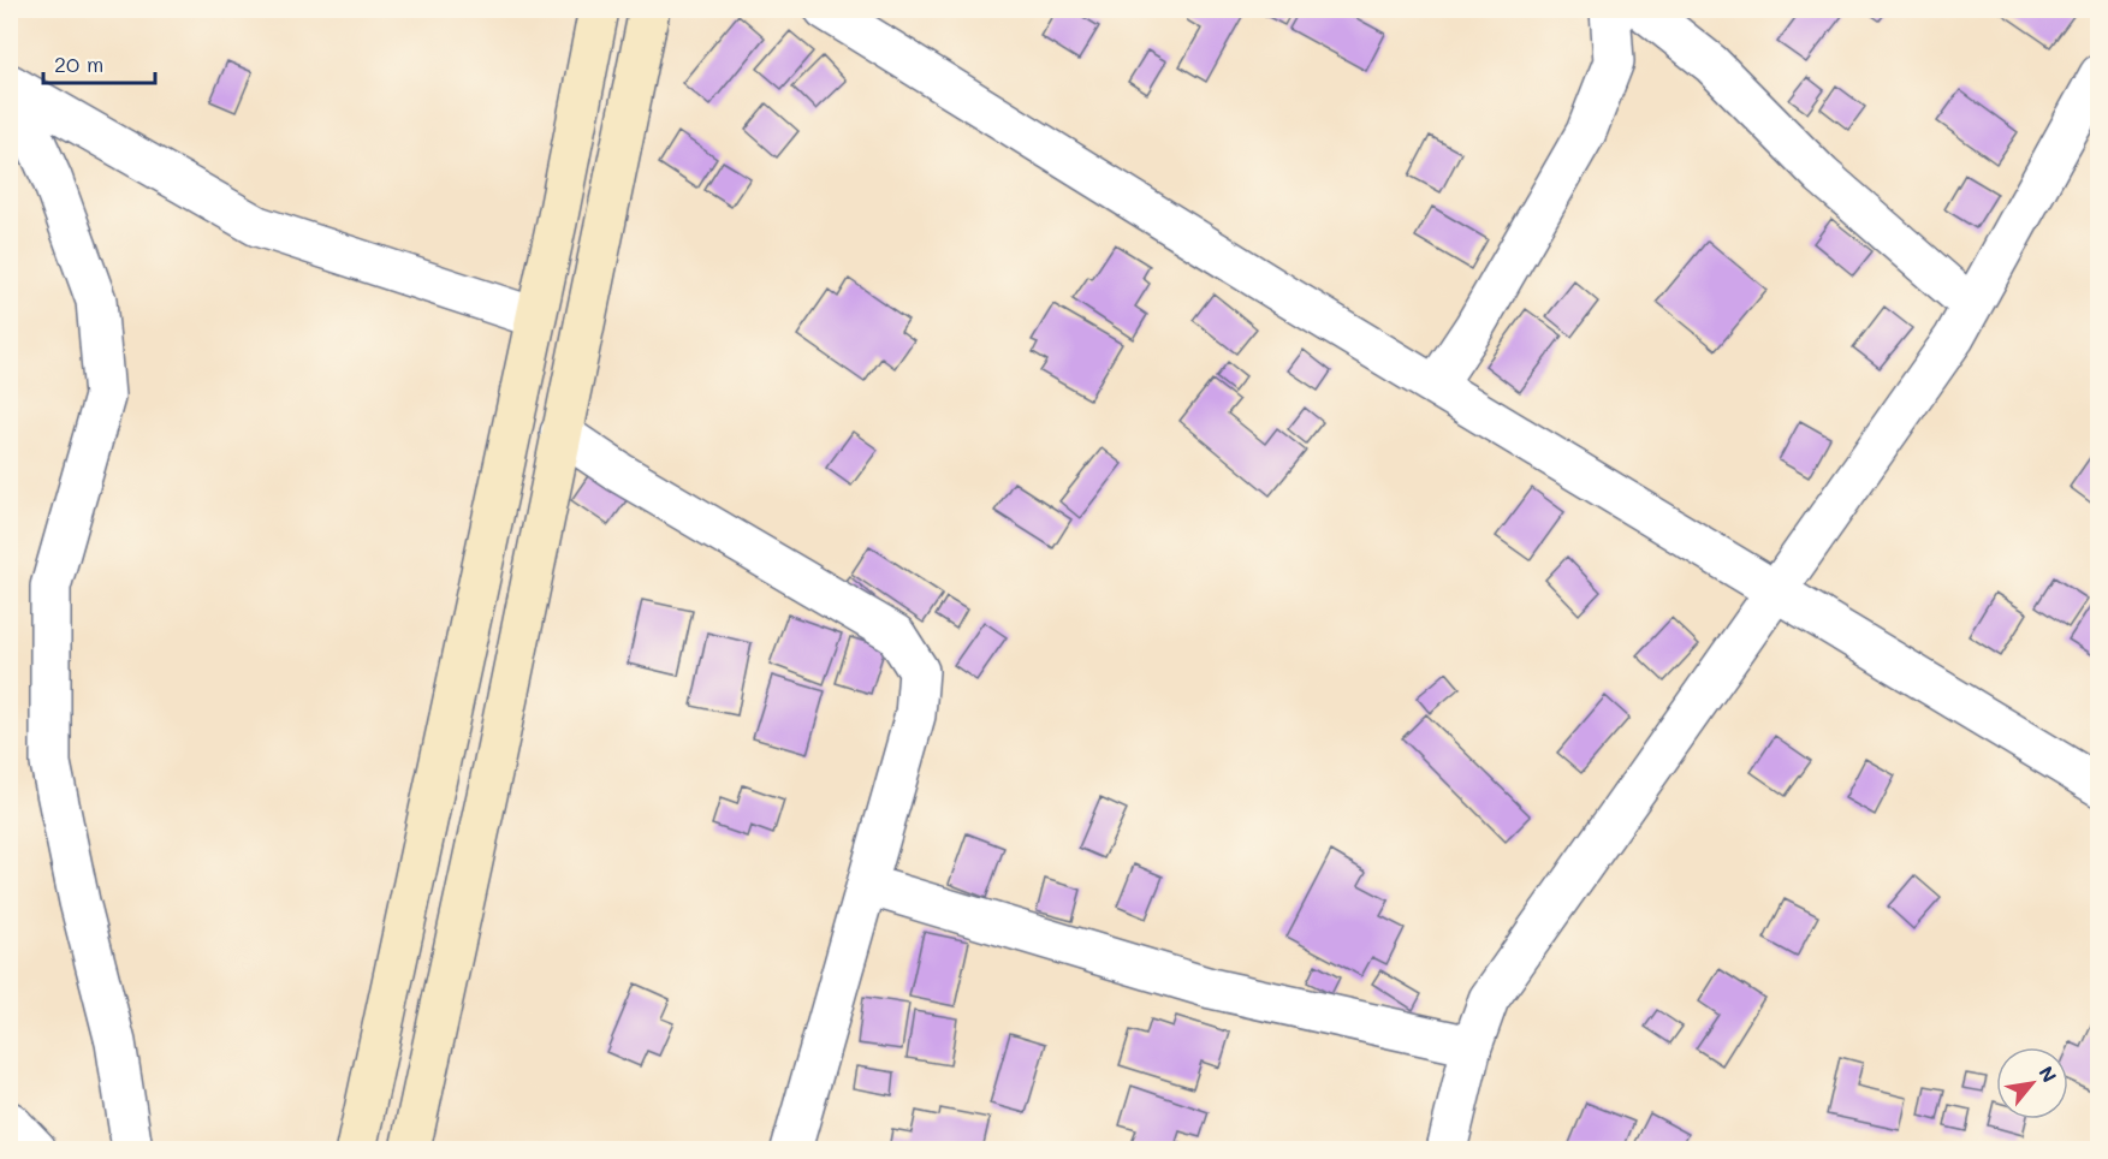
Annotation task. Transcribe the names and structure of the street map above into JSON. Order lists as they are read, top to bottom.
{
  "scale_bar": "20 m",
  "north": "top right"
}
